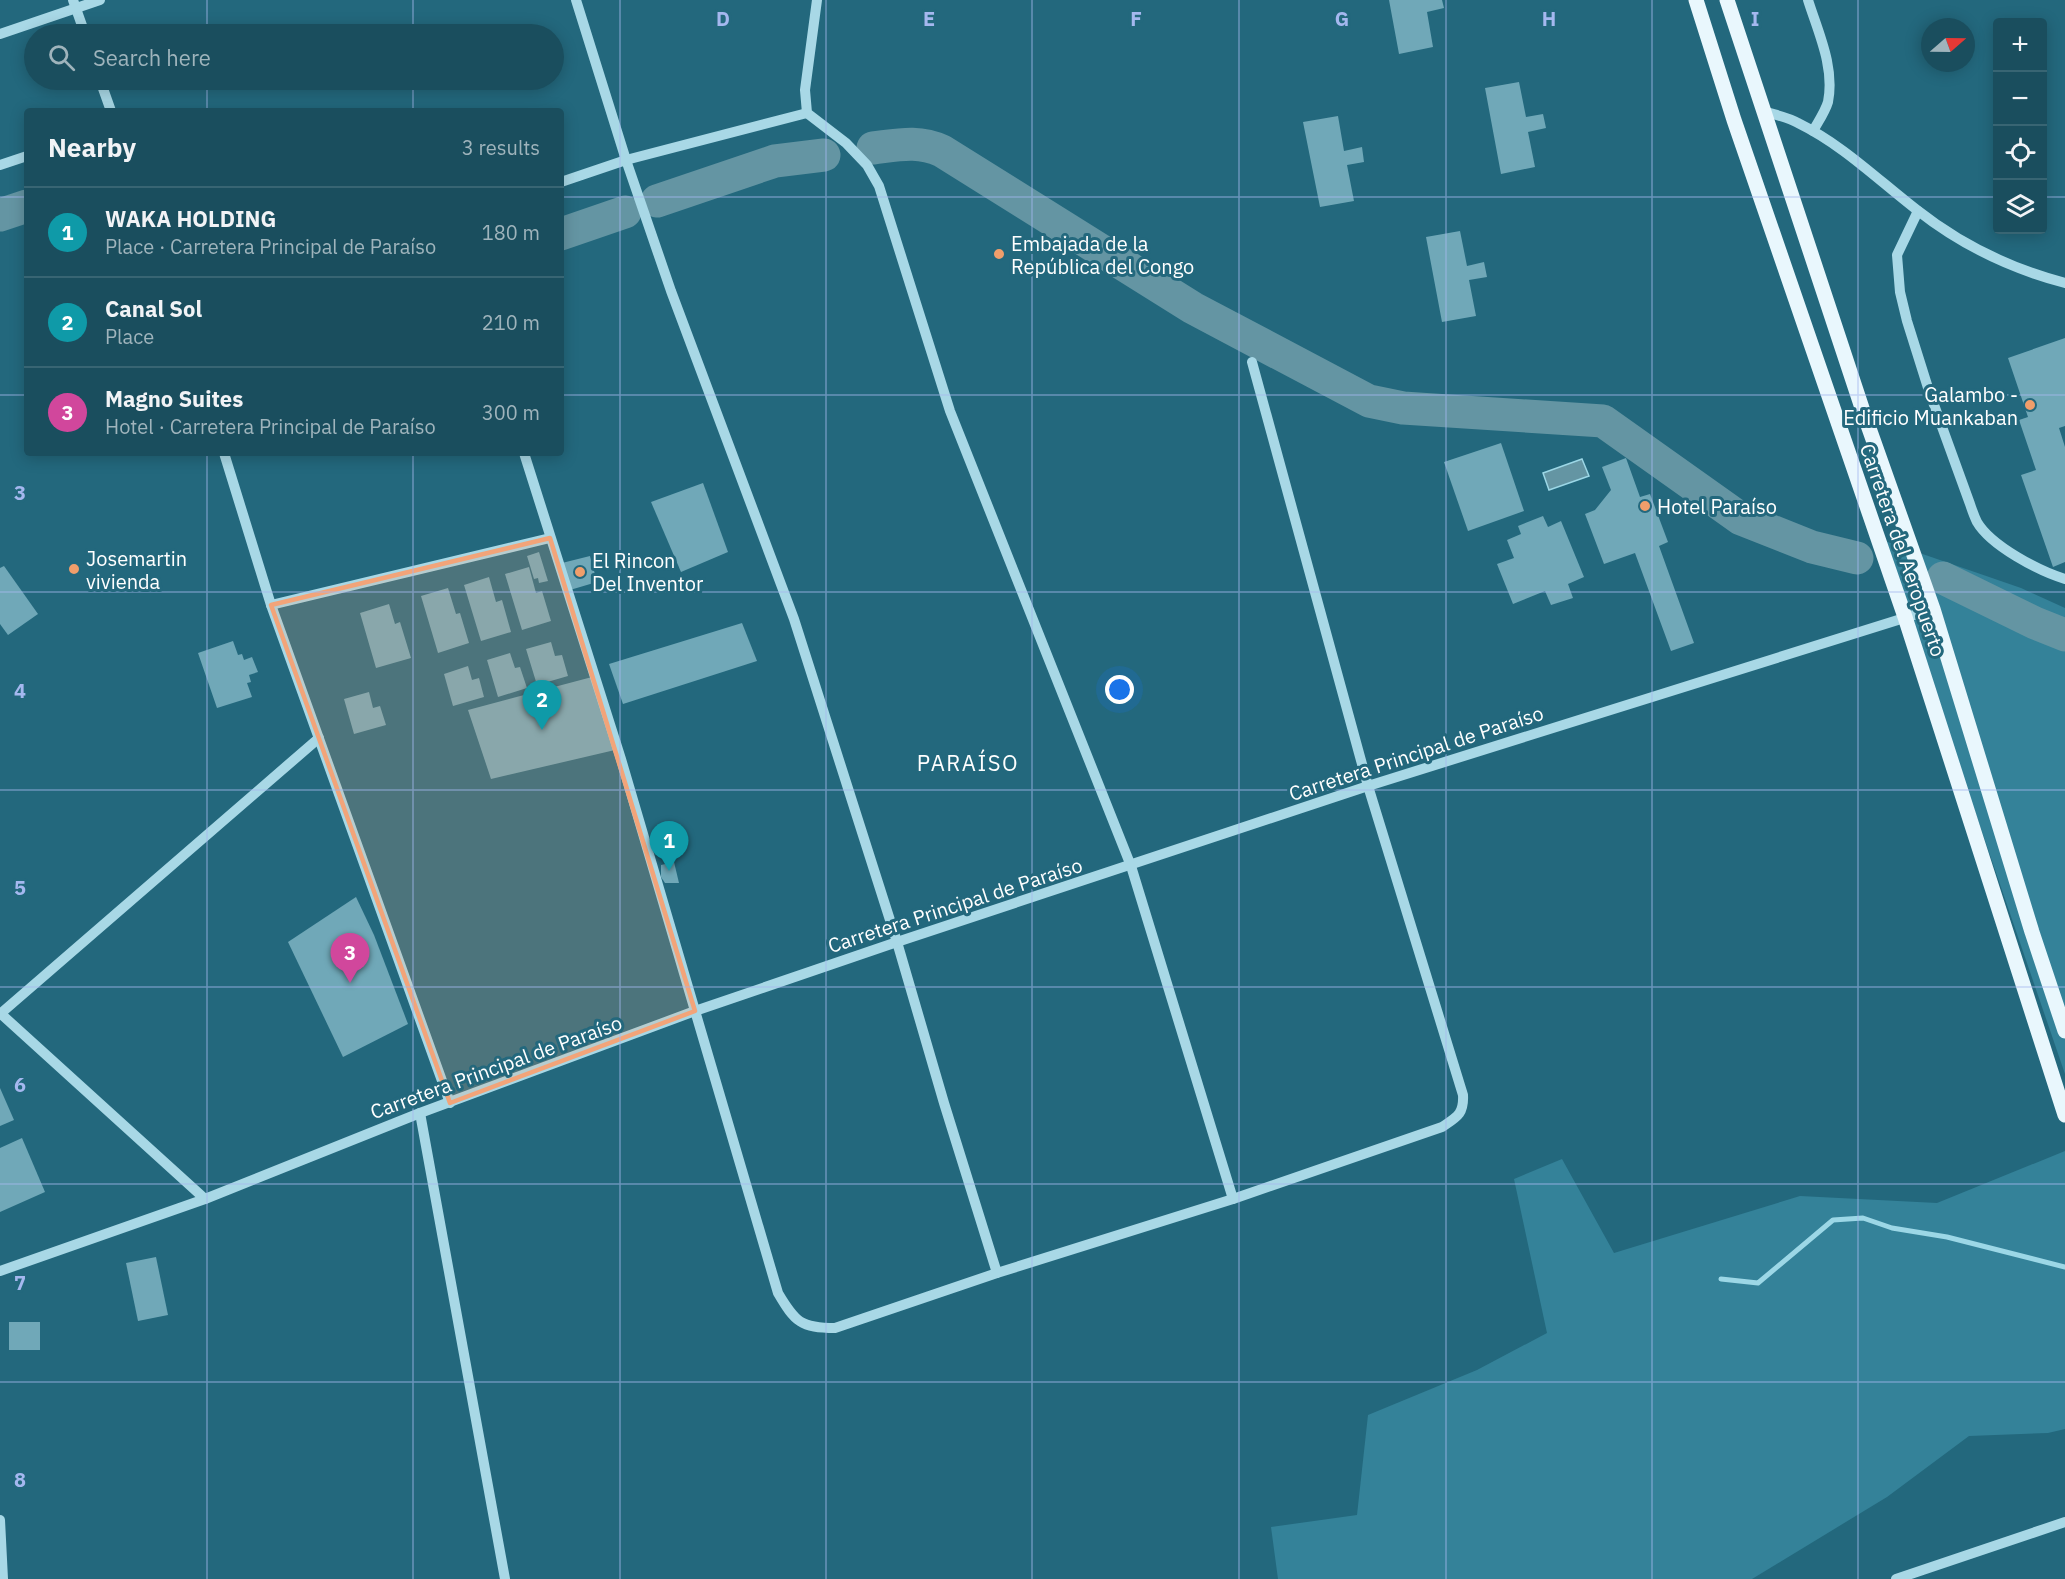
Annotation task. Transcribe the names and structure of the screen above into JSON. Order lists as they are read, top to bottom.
{
  "streets": {
    "main road": ["Carretera del Aeropuerto"],
    "street": ["Carretera Principal de Paraíso"]
  },
  "crossings": [
    ["Carretera del Aeropuerto", "Carretera Principal de Paraíso"]
  ],
  "districts": ["PARAÍSO"],
  "places": [
    "Embajada de la República del Congo",
    "Galambo - Edificio Muankaban",
    "Hotel Paraíso",
    "Josemartin vivienda",
    "El Rincon Del Inventor"
  ],
  "north": "right",
  "page": {
    "map_buttons": ["+", "−"],
    "search": "Search here",
    "heading": ["Nearby", "3 results"],
    "list": [
      {
        "mark": "1",
        "name": "WAKA HOLDING",
        "note": "Place · Carretera Principal de Paraíso",
        "value": "180 m"
      },
      {
        "mark": "2",
        "name": "Canal Sol",
        "note": "Place",
        "value": "210 m"
      },
      {
        "mark": "3",
        "name": "Magno Suites",
        "note": "Hotel · Carretera Principal de Paraíso",
        "value": "300 m"
      }
    ],
    "pins": ["2", "1", "3"]
  },
  "grid": {
    "columns": [
      "D",
      "E",
      "F",
      "G",
      "H",
      "I"
    ],
    "rows": [
      "3",
      "4",
      "5",
      "6",
      "7",
      "8"
    ]
  }
}
